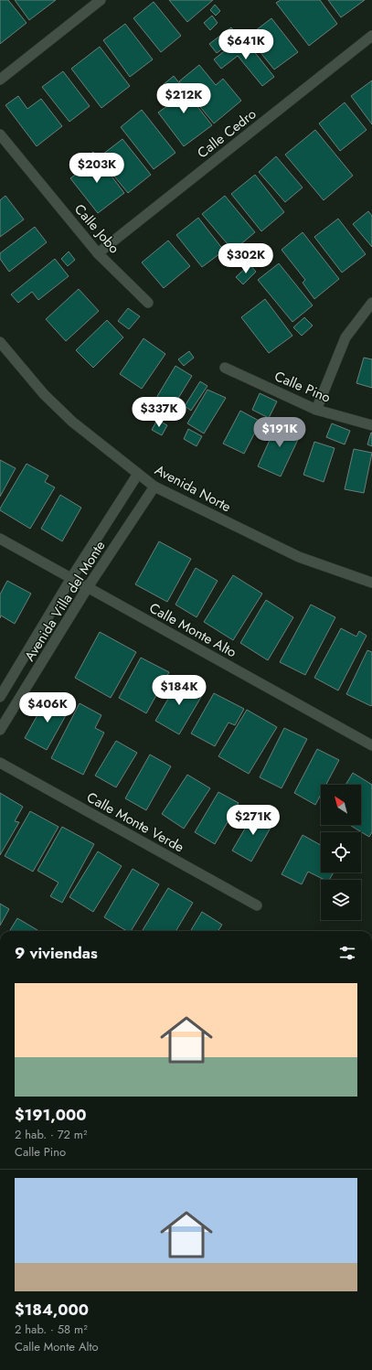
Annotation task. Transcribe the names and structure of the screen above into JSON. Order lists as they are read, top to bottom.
{
  "streets": {
    "street": [
      "Calle Cedro",
      "Calle Jobo",
      "Calle Pino",
      "Avenida Norte",
      "Avenida Villa del Monte",
      "Calle Monte Alto",
      "Calle Monte Verde"
    ]
  },
  "crossings": [
    ["Calle Cedro", "Calle Jobo"],
    ["Avenida Norte", "Avenida Villa del Monte"],
    ["Avenida Villa del Monte", "Calle Monte Alto"]
  ],
  "north": "top left",
  "page": {
    "price": [
      "$641K",
      "$212K",
      "$203K",
      "$302K",
      "$337K",
      "$191K",
      "$184K",
      "$406K",
      "$271K"
    ],
    "heading": "9 viviendas",
    "list": [
      {
        "name": "$191,000",
        "note": "2 hab. · 72 m² · Calle Pino"
      },
      {
        "name": "$184,000",
        "note": "2 hab. · 58 m² · Calle Monte Alto"
      }
    ]
  }
}
